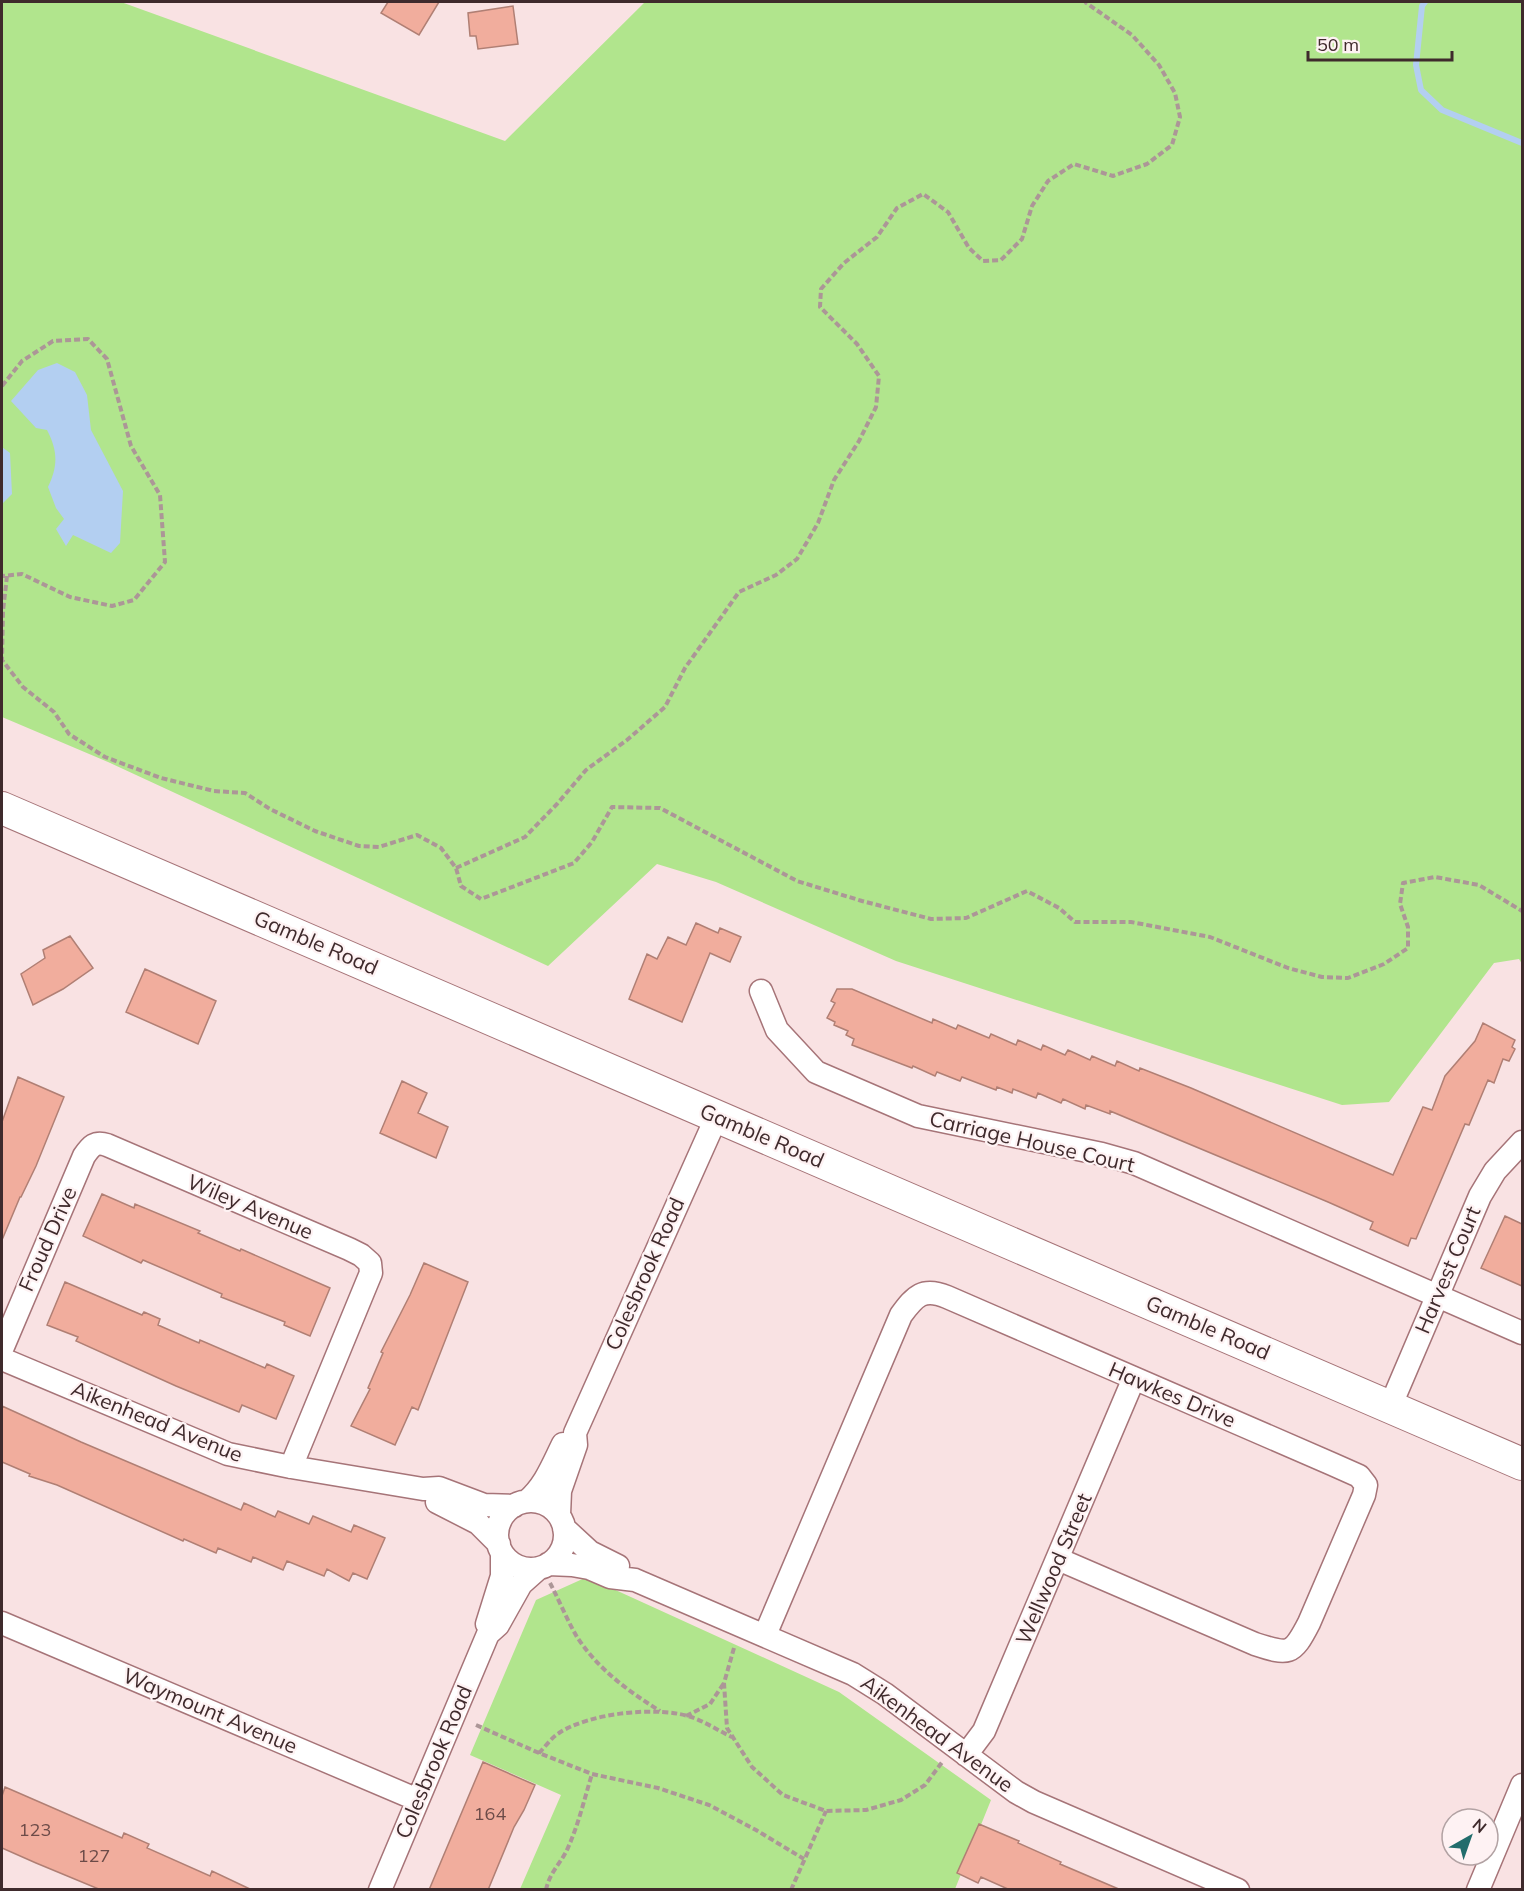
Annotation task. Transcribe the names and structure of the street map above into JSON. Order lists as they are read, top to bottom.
{
  "streets": {
    "main road": ["Gamble Road"],
    "street": [
      "Carriage House Court",
      "Wiley Avenue",
      "Froud Drive",
      "Harvest Court",
      "Colesbrook Road",
      "Hawkes Drive",
      "Aikenhead Avenue",
      "Wellwood Street",
      "Waymount Avenue"
    ]
  },
  "crossings": [
    ["Gamble Road", "Harvest Court"],
    ["Gamble Road", "Colesbrook Road"],
    ["Carriage House Court", "Harvest Court"],
    ["Wiley Avenue", "Froud Drive"],
    ["Wiley Avenue", "Aikenhead Avenue"],
    ["Colesbrook Road", "Aikenhead Avenue"],
    ["Colesbrook Road", "Waymount Avenue"],
    ["Hawkes Drive", "Aikenhead Avenue"],
    ["Hawkes Drive", "Wellwood Street"],
    ["Aikenhead Avenue", "Wellwood Street"]
  ],
  "house_numbers": ["164", "123", "127"],
  "scale_bar": "50 m",
  "north": "top right"
}
